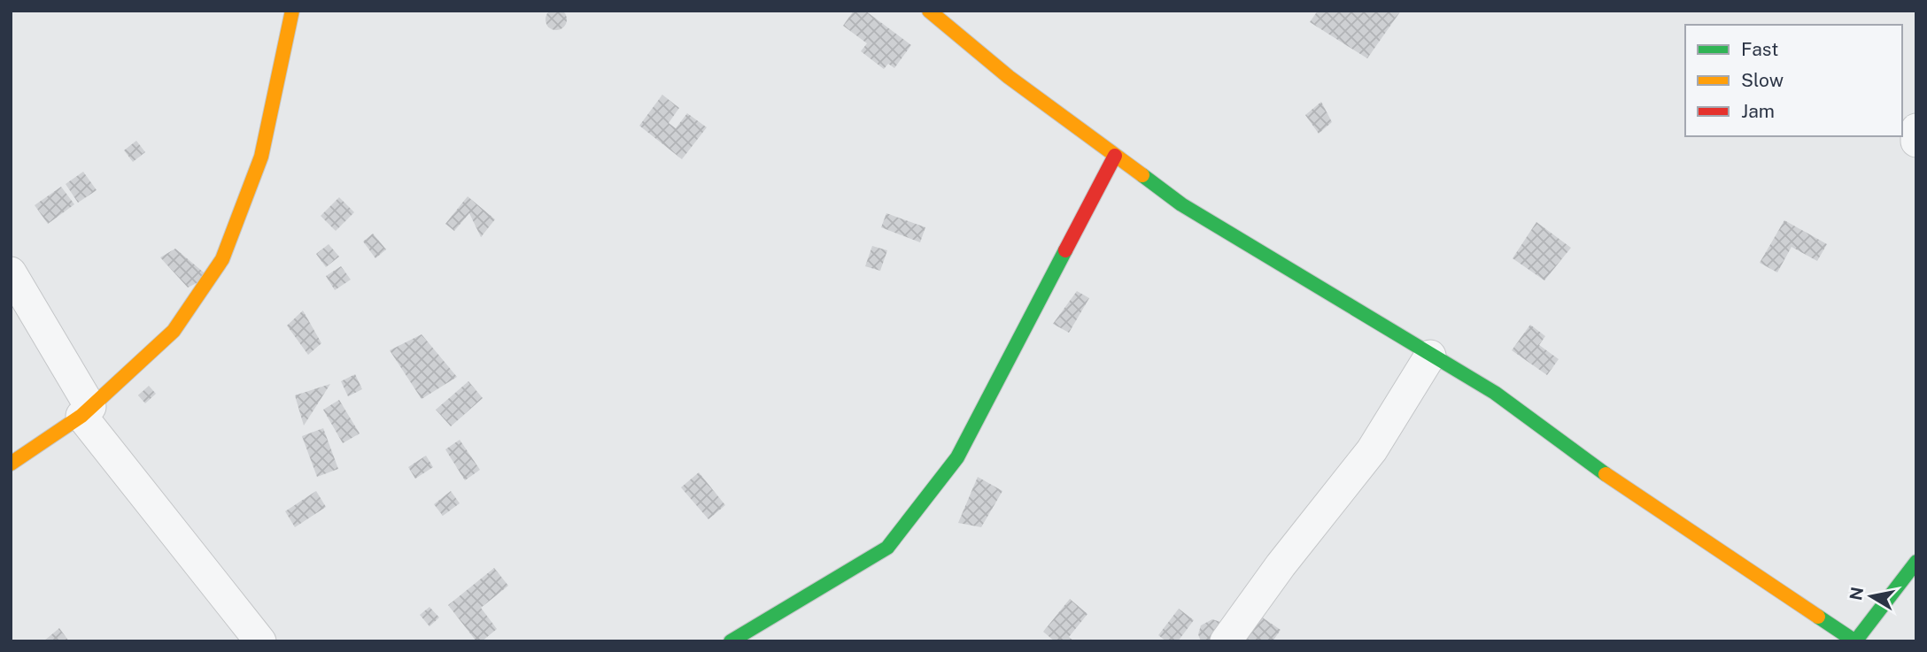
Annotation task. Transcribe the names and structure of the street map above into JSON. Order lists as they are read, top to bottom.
{
  "legend": ["Fast", "Slow", "Jam"],
  "north": "left"
}
